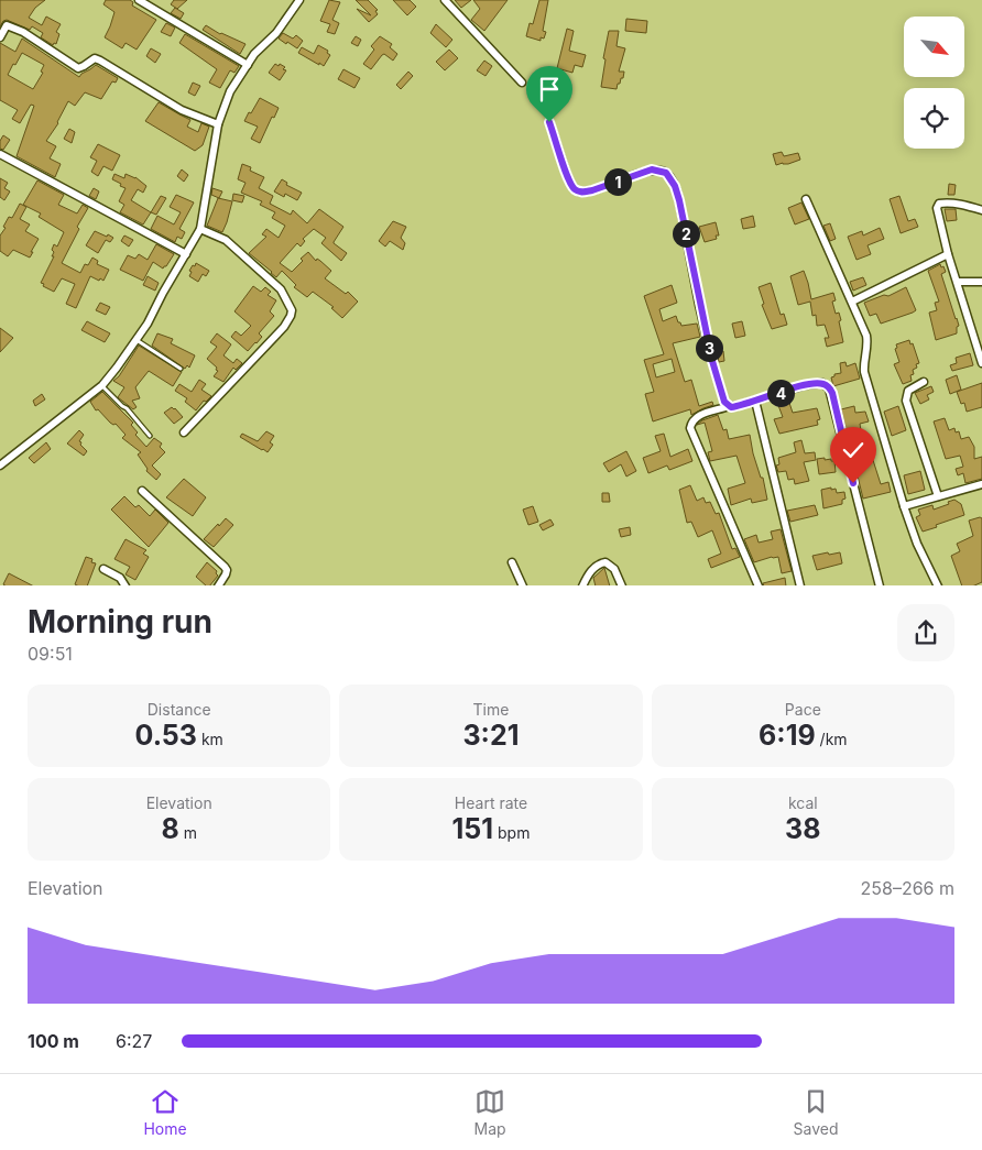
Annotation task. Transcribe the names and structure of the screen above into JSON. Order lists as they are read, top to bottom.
{
  "north": "bottom right",
  "page": {
    "pins": [
      "1",
      "2",
      "3",
      "4"
    ],
    "heading": ["Morning run", "09:51"],
    "stats": [
      ["Distance", "0.53 km"],
      ["Time", "3:21"],
      ["Pace", "6:19 /km"],
      ["Elevation", "8 m"],
      ["Heart rate", "151 bpm"],
      ["kcal", "38"]
    ],
    "chart": ["Elevation", "258–266 m"],
    "list": [
      {
        "name": "100 m",
        "note": "6:27"
      }
    ],
    "tabs": ["Home", "Map", "Saved"]
  }
}
